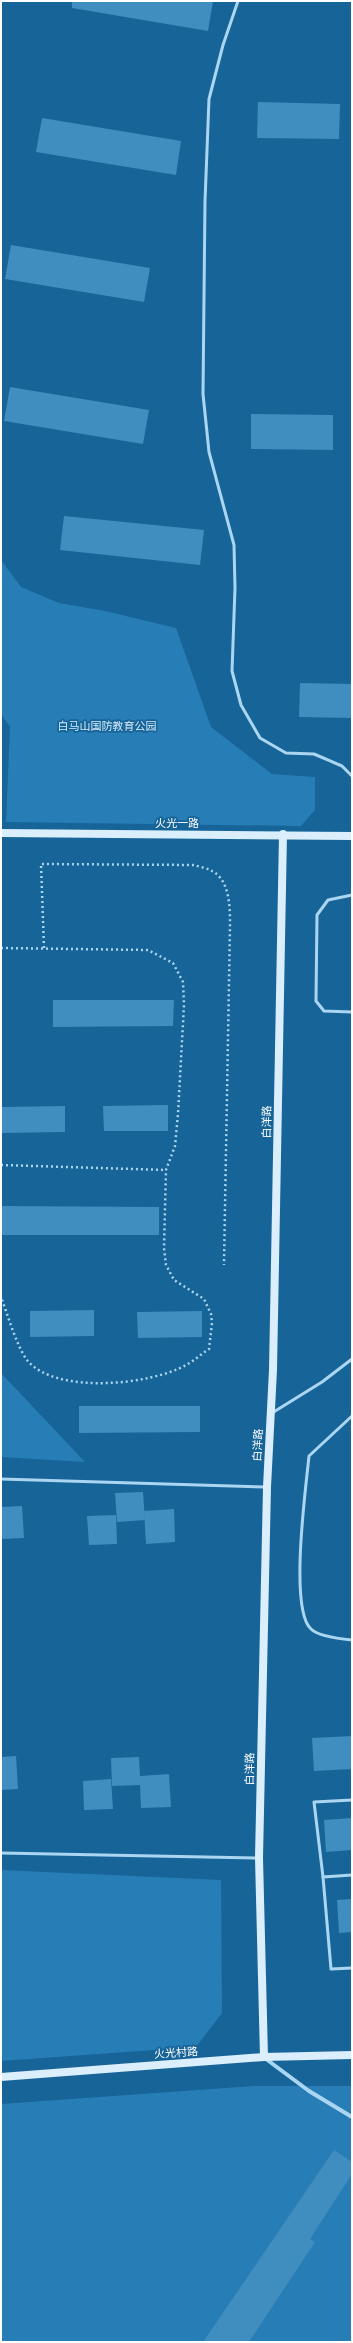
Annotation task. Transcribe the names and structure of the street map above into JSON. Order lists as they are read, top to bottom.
{
  "streets": {
    "street": ["火光一路", "白洋路", "火光村路"]
  },
  "crossings": [
    ["火光一路", "白洋路"],
    ["白洋路", "火光村路"]
  ],
  "parks": ["白马山国防教育公园"]
}
